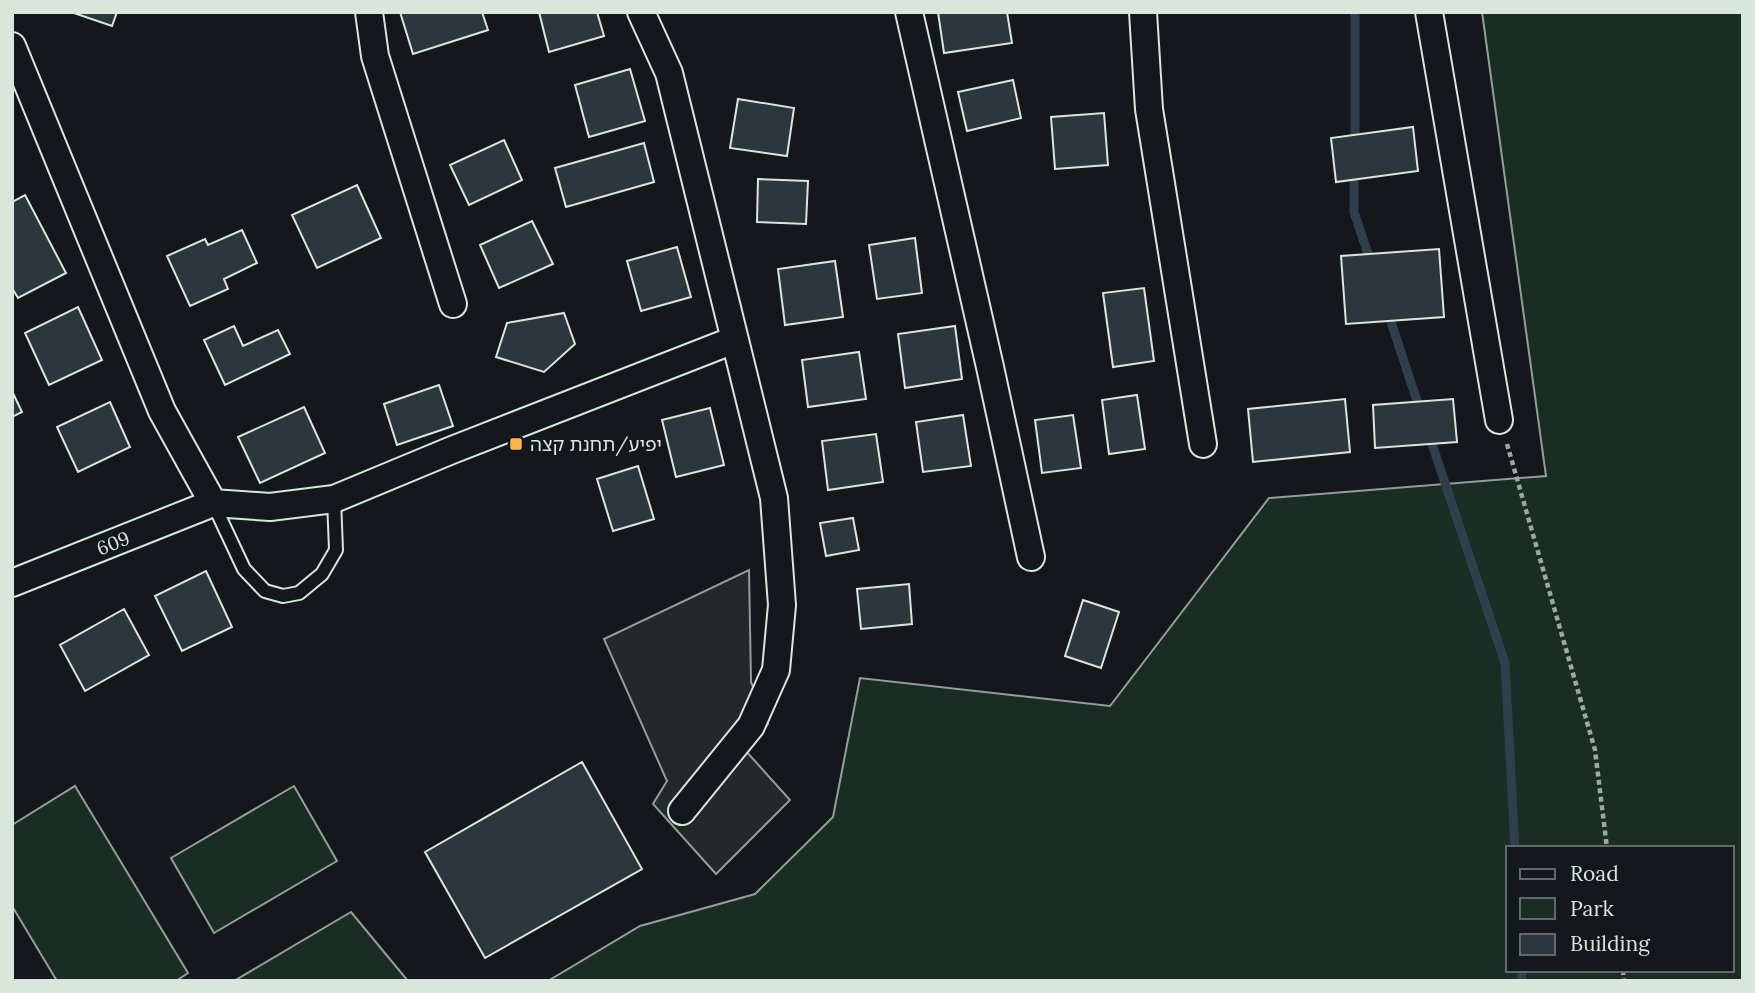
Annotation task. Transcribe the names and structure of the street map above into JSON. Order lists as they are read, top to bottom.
{
  "streets": {
    "street": ["609"]
  },
  "places": {
    "transit": ["יפיע/תחנת קצה"]
  },
  "legend": ["Road", "Park", "Building"]
}
